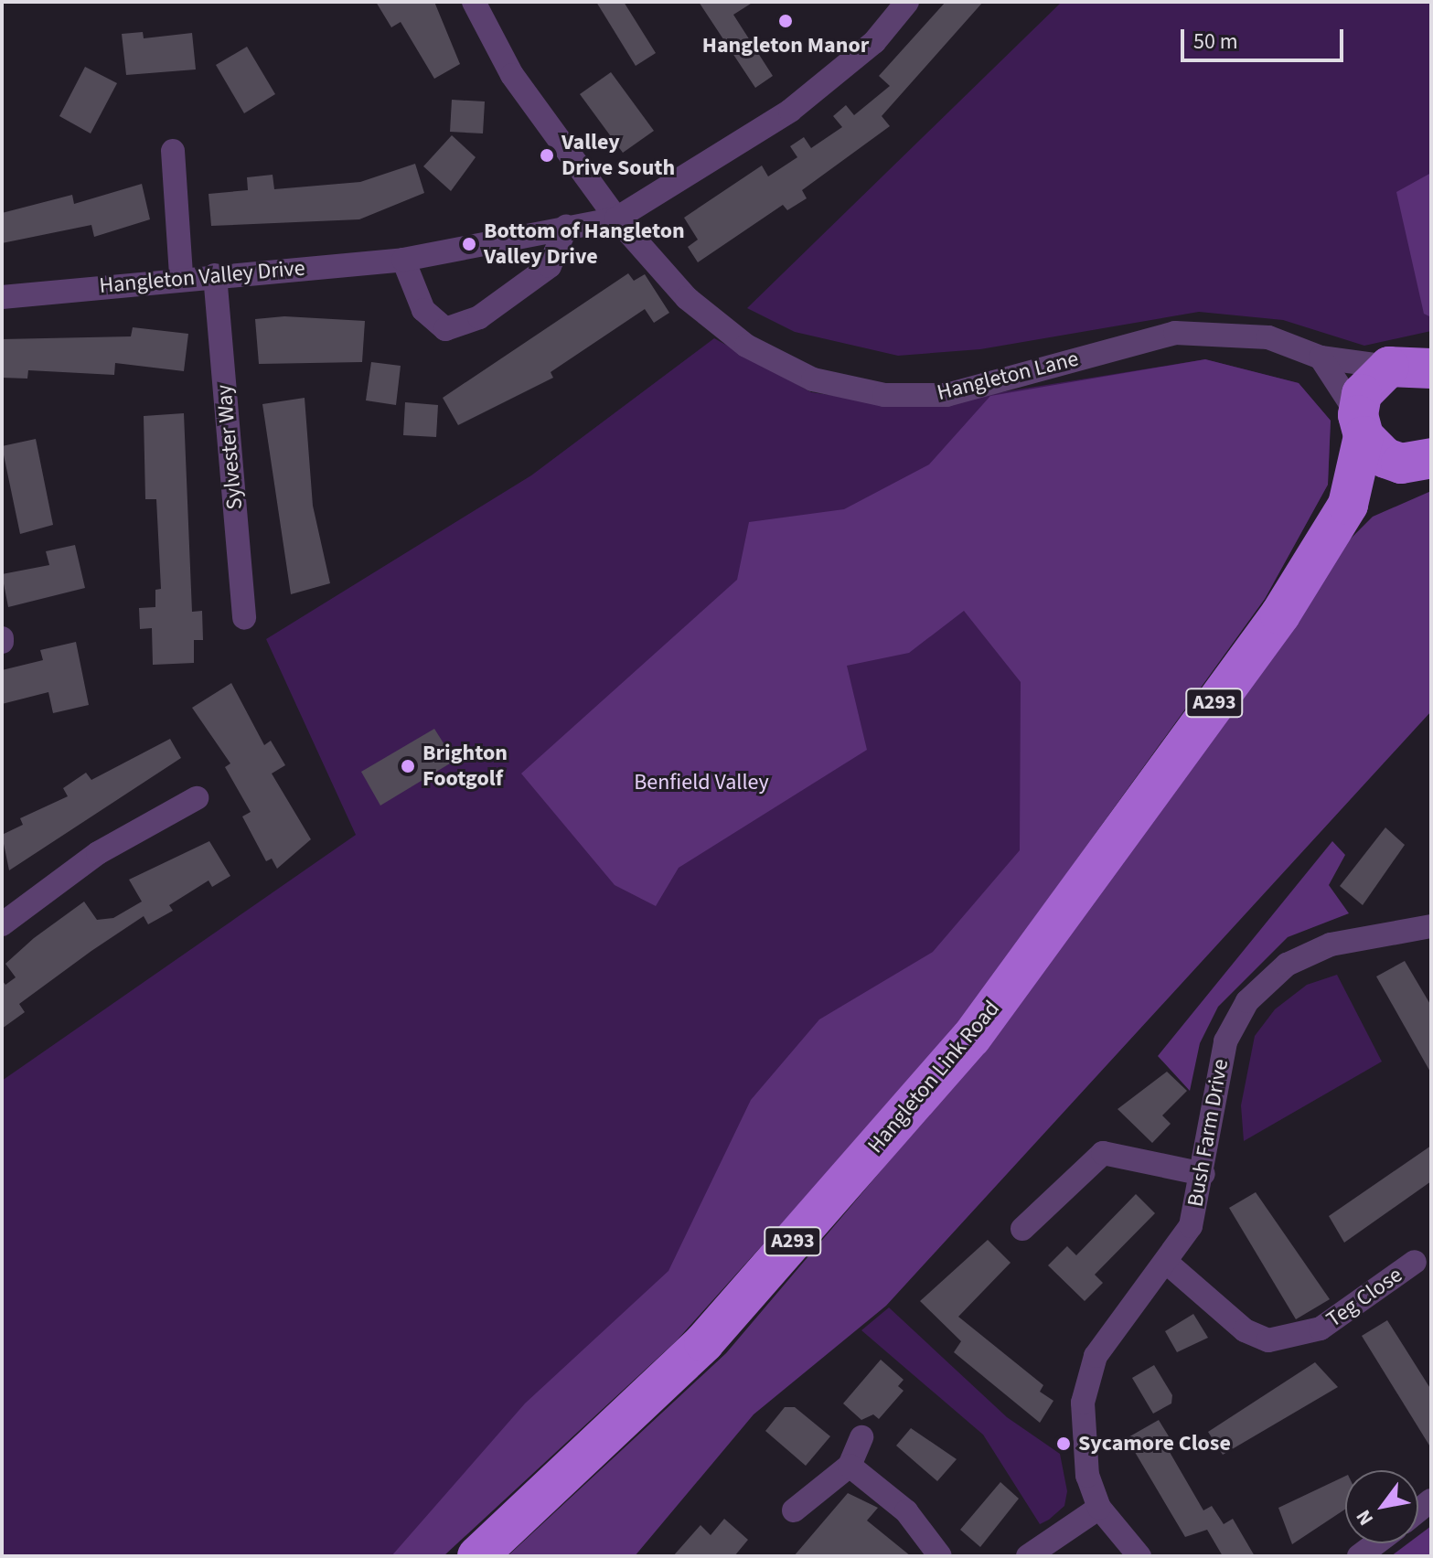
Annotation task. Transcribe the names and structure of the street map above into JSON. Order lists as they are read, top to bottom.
{
  "streets": {
    "highway": ["A293", "Hangleton Link Road"],
    "street": [
      "Hangleton Valley Drive",
      "Hangleton Lane",
      "Sylvester Way",
      "Bush Farm Drive",
      "Teg Close"
    ]
  },
  "crossings": [
    ["Hangleton Valley Drive", "Hangleton Lane"],
    ["Hangleton Valley Drive", "Sylvester Way"],
    ["Hangleton Lane", "Hangleton Link Road"],
    ["Bush Farm Drive", "Teg Close"]
  ],
  "parks": ["Benfield Valley"],
  "places": [
    "Hangleton Manor",
    "Valley Drive South",
    "Bottom of Hangleton Valley Drive",
    "Brighton Footgolf",
    "Sycamore Close"
  ],
  "scale_bar": "50 m",
  "north": "bottom left"
}
